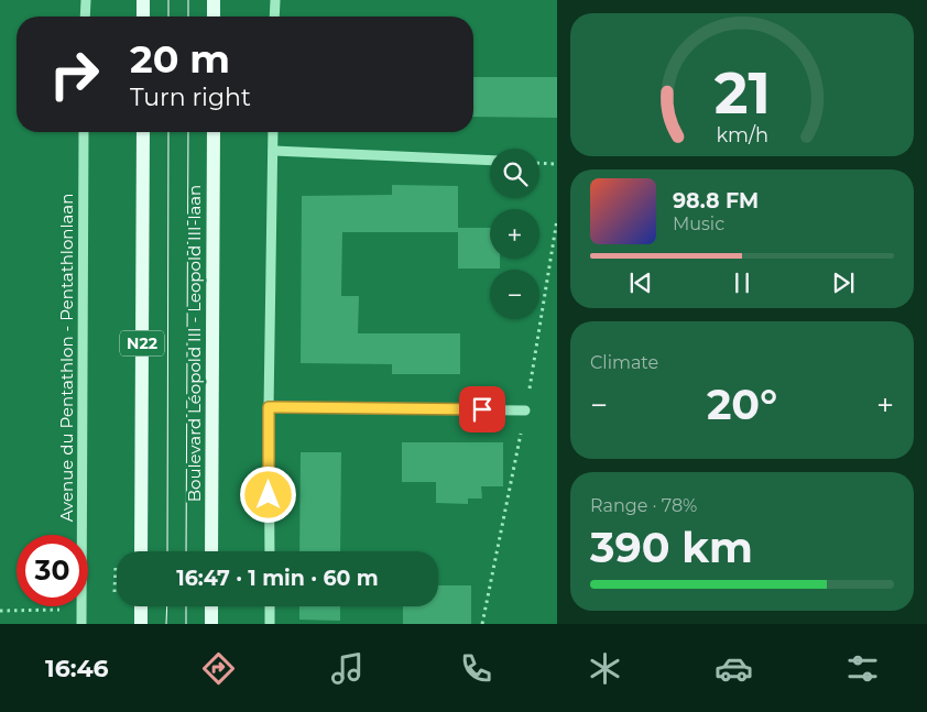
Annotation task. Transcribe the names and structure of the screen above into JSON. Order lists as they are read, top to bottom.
{
  "streets": {
    "main road": ["N22", "Boulevard Léopold III - Leopold III-laan"],
    "street": ["Avenue du Pentathlon - Pentathlonlaan"]
  },
  "page": {
    "turn": ["20 m", "Turn right"],
    "map_buttons": ["+", "−"],
    "song": ["98.8 FM", "Music"],
    "tile": [
      "Climate",
      ["Range · 78%", "390 km"]
    ],
    "heat": ["−", "20°", "+"],
    "limit": "30",
    "trip": "16:47 · 1 min · 60 m",
    "tabs": "16:46",
    "gauge": ["21", "km/h"]
  }
}
